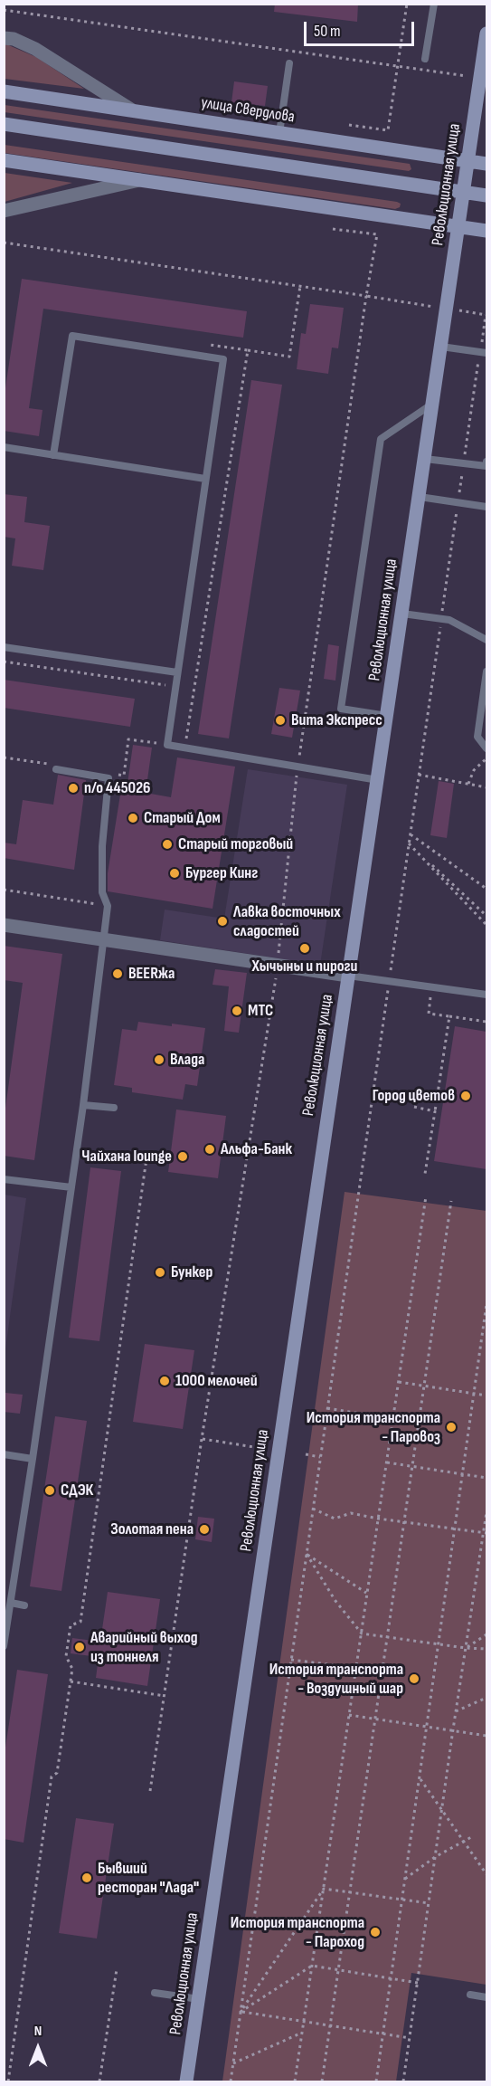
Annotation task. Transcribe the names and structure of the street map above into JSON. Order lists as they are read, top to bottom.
{
  "streets": {
    "main road": ["улица Свердлова", "Революционная улица"]
  },
  "crossings": [
    ["улица Свердлова", "Революционная улица"]
  ],
  "places": [
    "Вита Экспресс",
    "п/о 445026",
    "Старый Дом",
    "Старый торговый",
    "Бургер Кинг",
    "Лавка восточных сладостей",
    "Хычыны и пироги",
    "BEERжа",
    "МТС",
    "Влада",
    "Город цветов",
    "Альфа-Банк",
    "Чайхана lounge",
    "Бункер",
    "1000 мелочей",
    "История транспорта - Паровоз",
    "СДЭК",
    "Золотая пена",
    "Аварийный выход из тоннеля",
    "История транспорта - Воздушный шар",
    "Бывший ресторан \"Лада\"",
    "История транспорта - Пароход"
  ],
  "scale_bar": "50 m",
  "north": "top"
}
